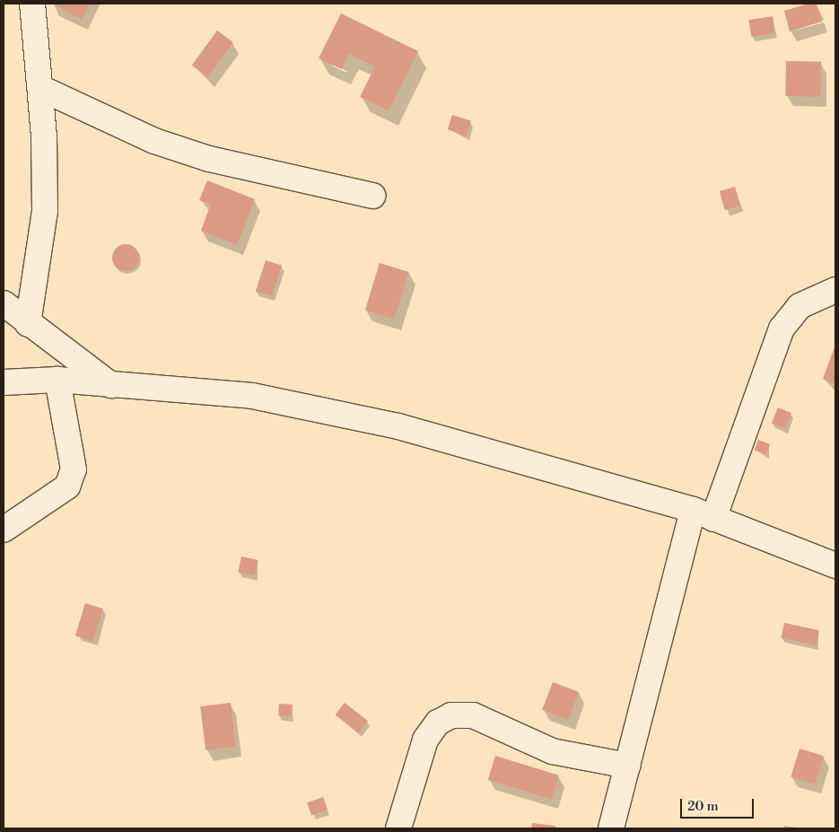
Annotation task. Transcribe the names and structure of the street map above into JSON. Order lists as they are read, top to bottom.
{
  "scale_bar": "20 m"
}
